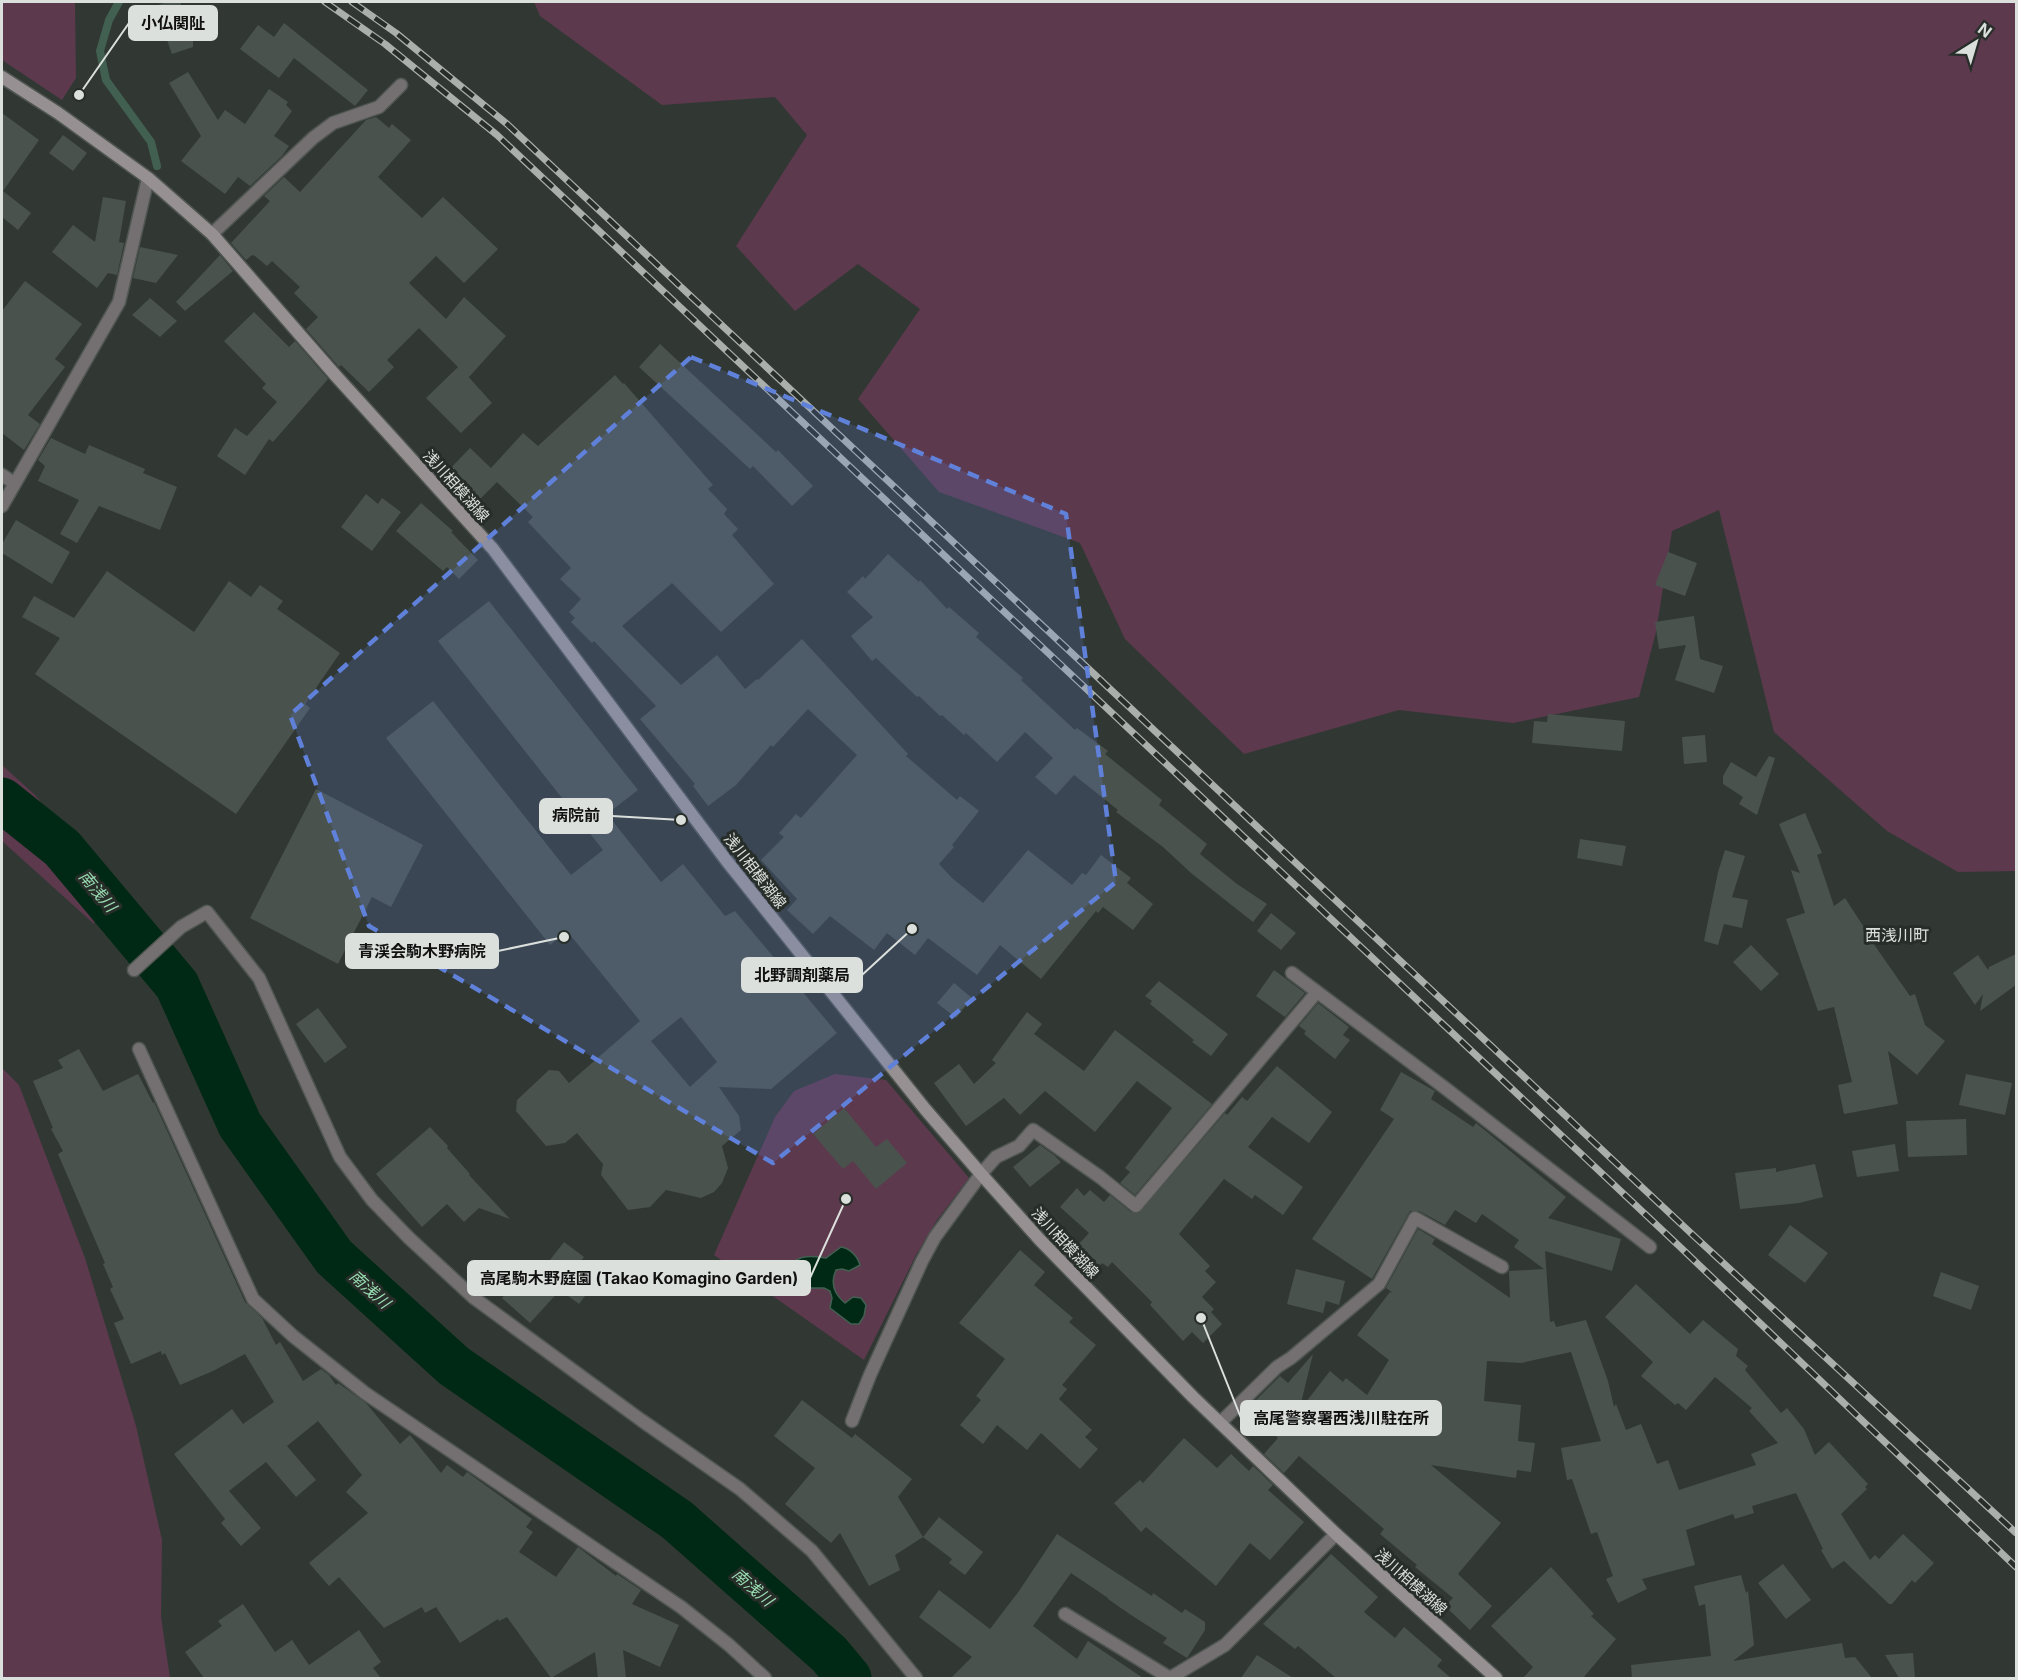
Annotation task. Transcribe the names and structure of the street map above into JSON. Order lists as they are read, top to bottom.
{
  "streets": {
    "main road": ["浅川相模湖線"]
  },
  "districts": ["西浅川町"],
  "water": ["南浅川"],
  "places": [
    "小仏関阯",
    "病院前",
    "北野調剤薬局",
    "青渓会駒木野病院",
    "高尾駒木野庭園 (Takao Komagino Garden)",
    "高尾警察署西浅川駐在所"
  ],
  "north": "top right"
}
